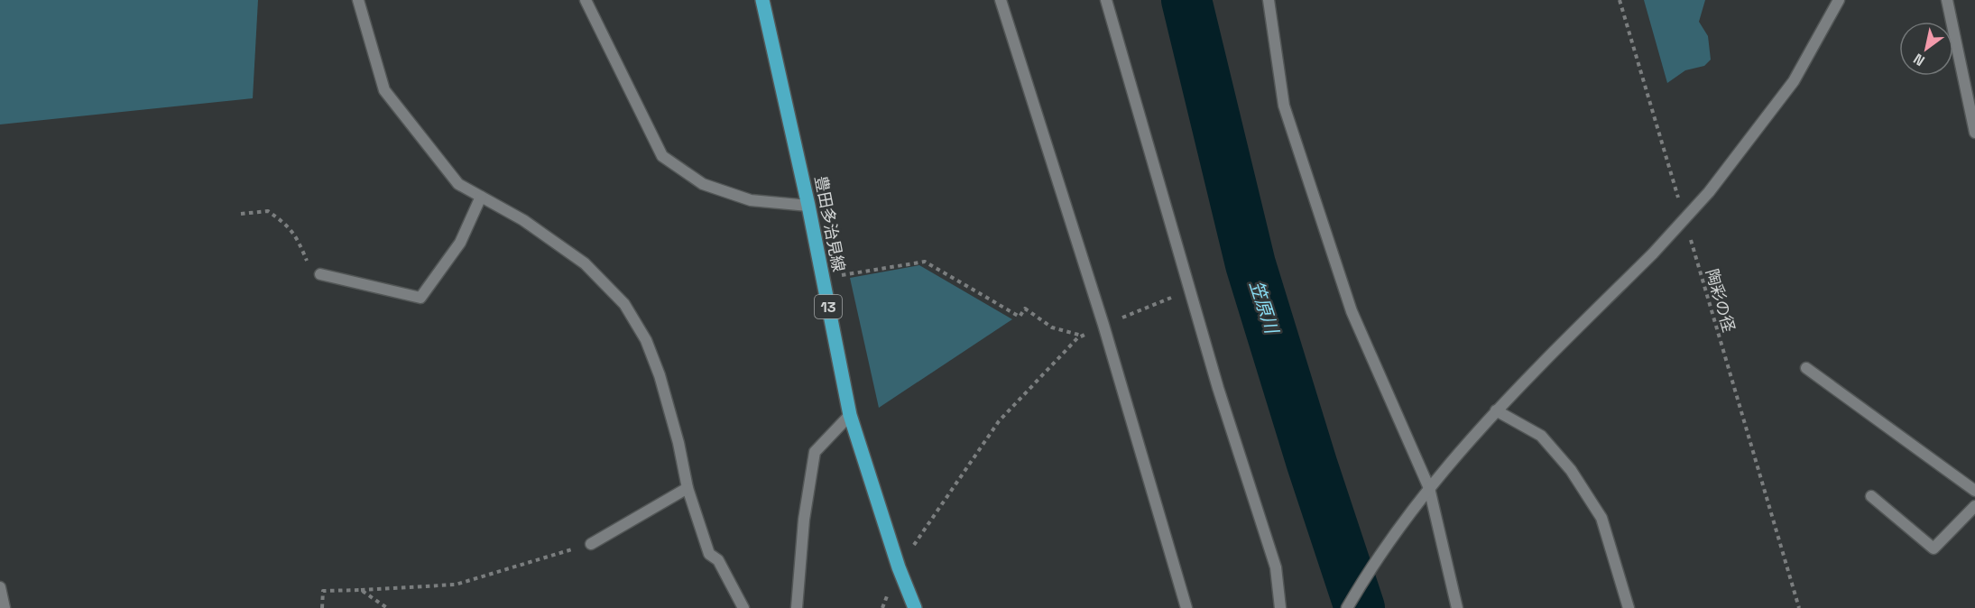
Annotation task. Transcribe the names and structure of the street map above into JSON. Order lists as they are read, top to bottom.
{
  "streets": {
    "main road": ["豊田多治見線", "13"],
    "path": ["陶彩の径"]
  },
  "water": ["笠原川"],
  "north": "bottom left"
}
